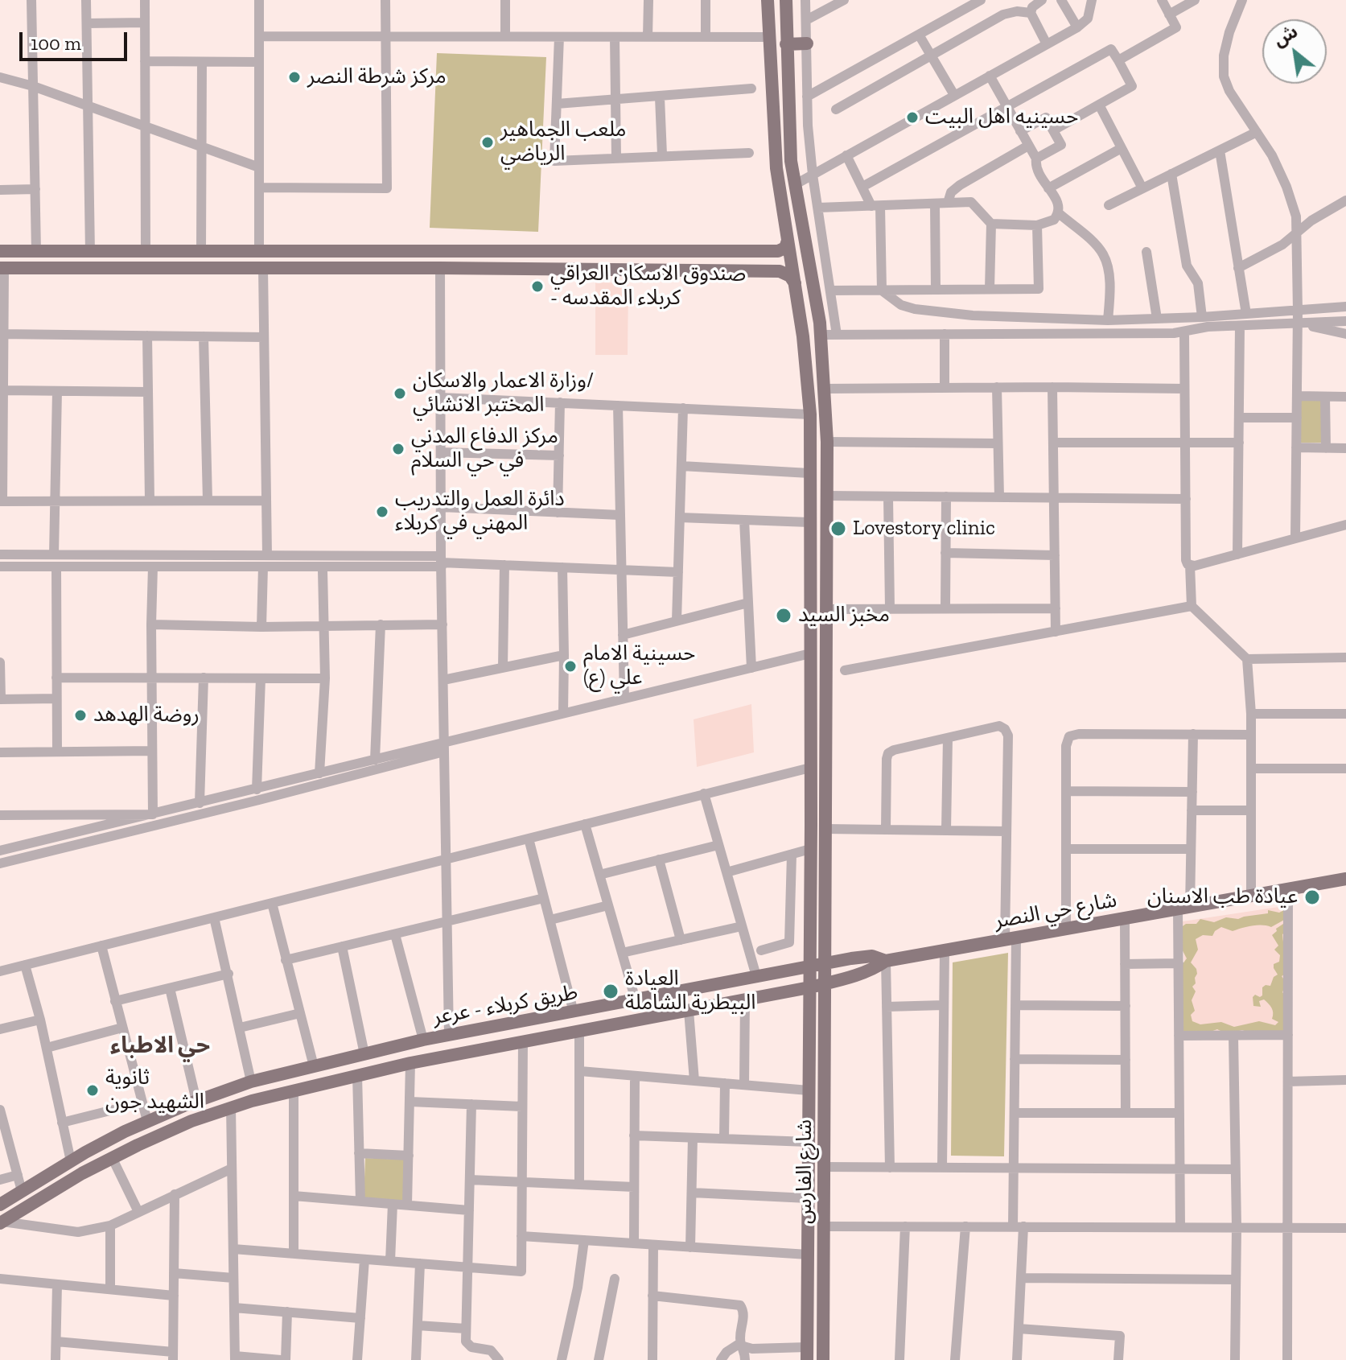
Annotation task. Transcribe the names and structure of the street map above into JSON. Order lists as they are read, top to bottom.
{
  "streets": {
    "main road": ["شارع حي النصر", "طريق كربلاء - عرعر", "شارع الفارس"]
  },
  "crossings": [
    ["شارع حي النصر", "طريق كربلاء - عرعر"],
    ["طريق كربلاء - عرعر", "شارع الفارس"]
  ],
  "districts": ["حي الاطباء"],
  "places": [
    "مركز شرطة النصر",
    "حسينيه اهل البيت",
    "ملعب الجماهير الرياضي",
    "صندوق الاسكان العراقي - كربلاء المقدسه",
    "وزارة الاعمار والاسكان/ المختبر الانشائي",
    "مركز الدفاع المدني في حي السلام",
    "دائرة العمل والتدريب المهني في كربلاء",
    "Lovestory clinic",
    "مخبز السيد",
    "حسينية الامام علي (ع)",
    "روضة الهدهد",
    "عيادة طب الاسنان",
    "العيادة البيطرية الشاملة",
    "ثانوية الشهيد جون"
  ],
  "scale_bar": "100 m",
  "north": "top left"
}
